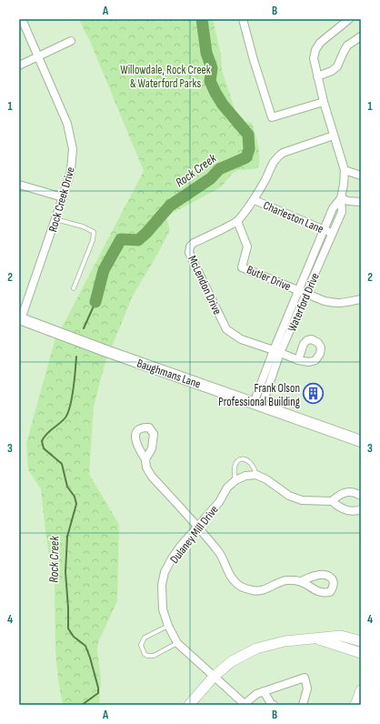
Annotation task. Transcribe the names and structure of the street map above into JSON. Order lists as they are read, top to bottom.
{
  "streets": {
    "main road": ["Baughmans Lane"],
    "street": [
      "Rock Creek Drive",
      "Charleston Lane",
      "Butler Drive",
      "McLendon Drive",
      "Waterford Drive",
      "Dulaney Mill Drive"
    ]
  },
  "crossings": [
    ["Rock Creek Drive", "Baughmans Lane"],
    ["Charleston Lane", "McLendon Drive"],
    ["Charleston Lane", "Waterford Drive"],
    ["Butler Drive", "McLendon Drive"],
    ["Butler Drive", "Waterford Drive"],
    ["McLendon Drive", "Waterford Drive"],
    ["Waterford Drive", "Baughmans Lane"]
  ],
  "water": ["Rock Creek"],
  "parks": ["Willowdale, Rock Creek & Waterford Parks"],
  "places": {
    "building": ["Frank Olson Professional Building"]
  },
  "grid": {
    "columns": ["A", "B"],
    "rows": [
      "1",
      "2",
      "3",
      "4"
    ]
  }
}
